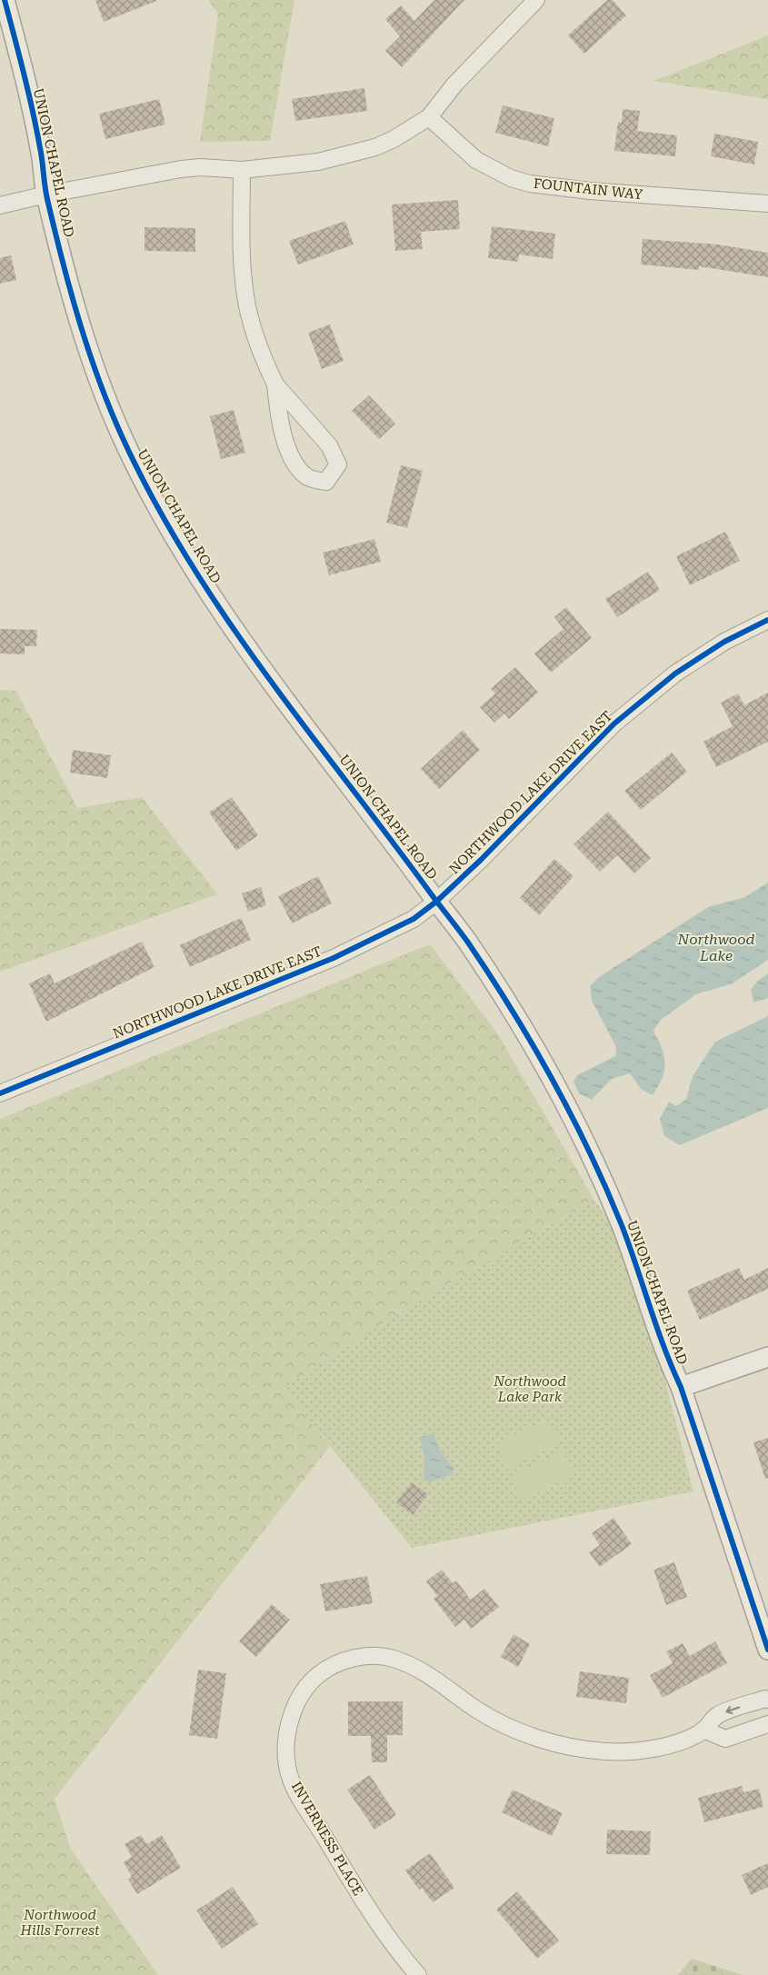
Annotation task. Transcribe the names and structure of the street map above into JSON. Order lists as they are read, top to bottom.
{
  "streets": {
    "street": [
      "UNION CHAPEL ROAD",
      "FOUNTAIN WAY",
      "NORTHWOOD LAKE DRIVE EAST",
      "INVERNESS PLACE"
    ]
  },
  "crossings": [
    ["UNION CHAPEL ROAD", "NORTHWOOD LAKE DRIVE EAST"]
  ],
  "water": ["Northwood Lake"],
  "parks": ["Northwood Lake Park", "Northwood Hills Forrest"]
}
